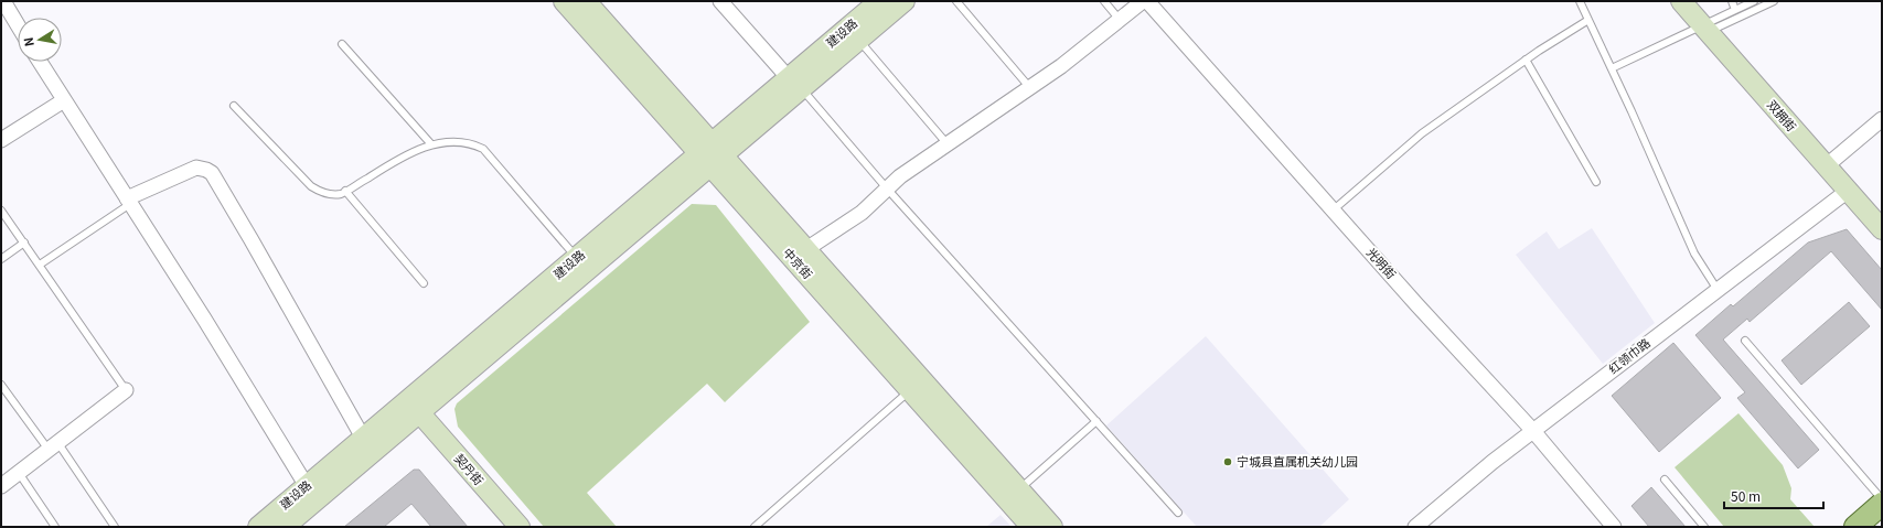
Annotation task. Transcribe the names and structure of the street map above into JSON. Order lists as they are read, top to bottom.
{
  "streets": {
    "main road": [
      "建设路",
      "双拥街",
      "中京街",
      "契丹街"
    ],
    "street": ["光明街", "红领巾路"]
  },
  "crossings": [
    ["建设路", "中京街"],
    ["建设路", "契丹街"],
    ["双拥街", "红领巾路"],
    ["光明街", "红领巾路"]
  ],
  "places": ["宁城县直属机关幼儿园"],
  "scale_bar": "50 m",
  "north": "left"
}
